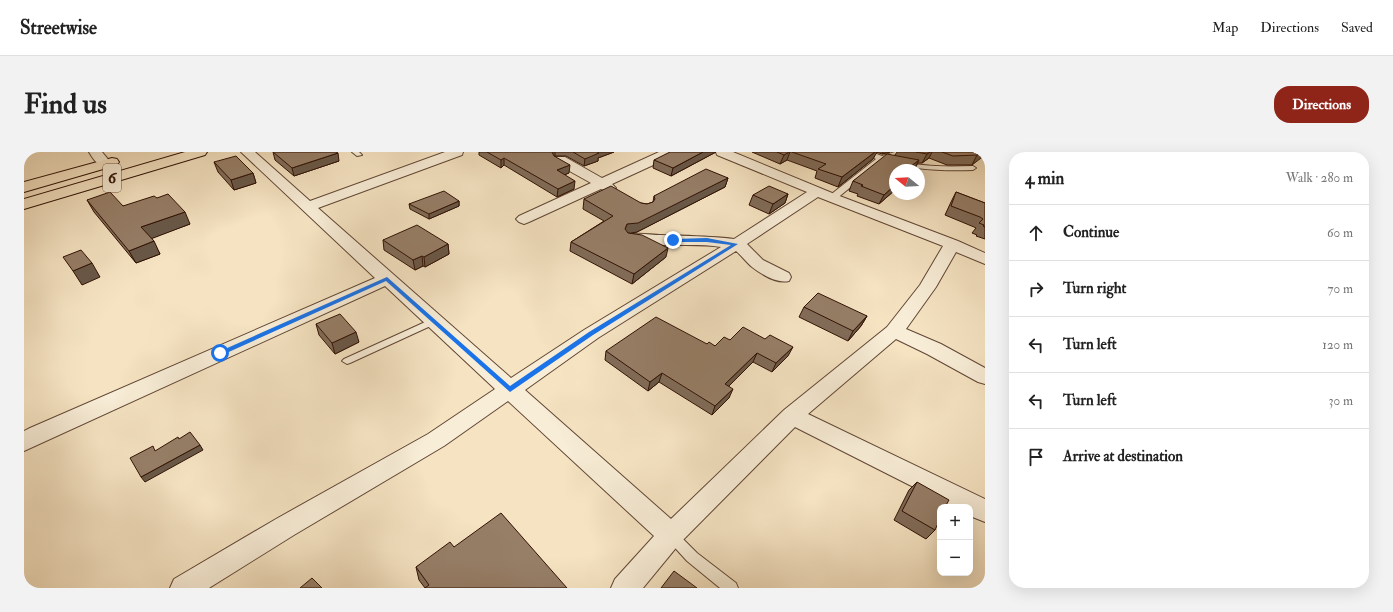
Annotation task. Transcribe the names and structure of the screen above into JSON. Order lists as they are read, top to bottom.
{
  "streets": {
    "highway": ["6"]
  },
  "north": "left",
  "page": {
    "header": "Streetwise",
    "nav": ["Map", "Directions", "Saved"],
    "buttons": "Directions",
    "title": "Find us",
    "heading": ["4 min", "Walk · 280 m"],
    "list": [
      ["Continue", "60 m"],
      ["Turn right", "70 m"],
      ["Turn left", "120 m"],
      ["Turn left", "30 m"],
      "Arrive at destination"
    ],
    "map_buttons": ["+", "−"]
  }
}
